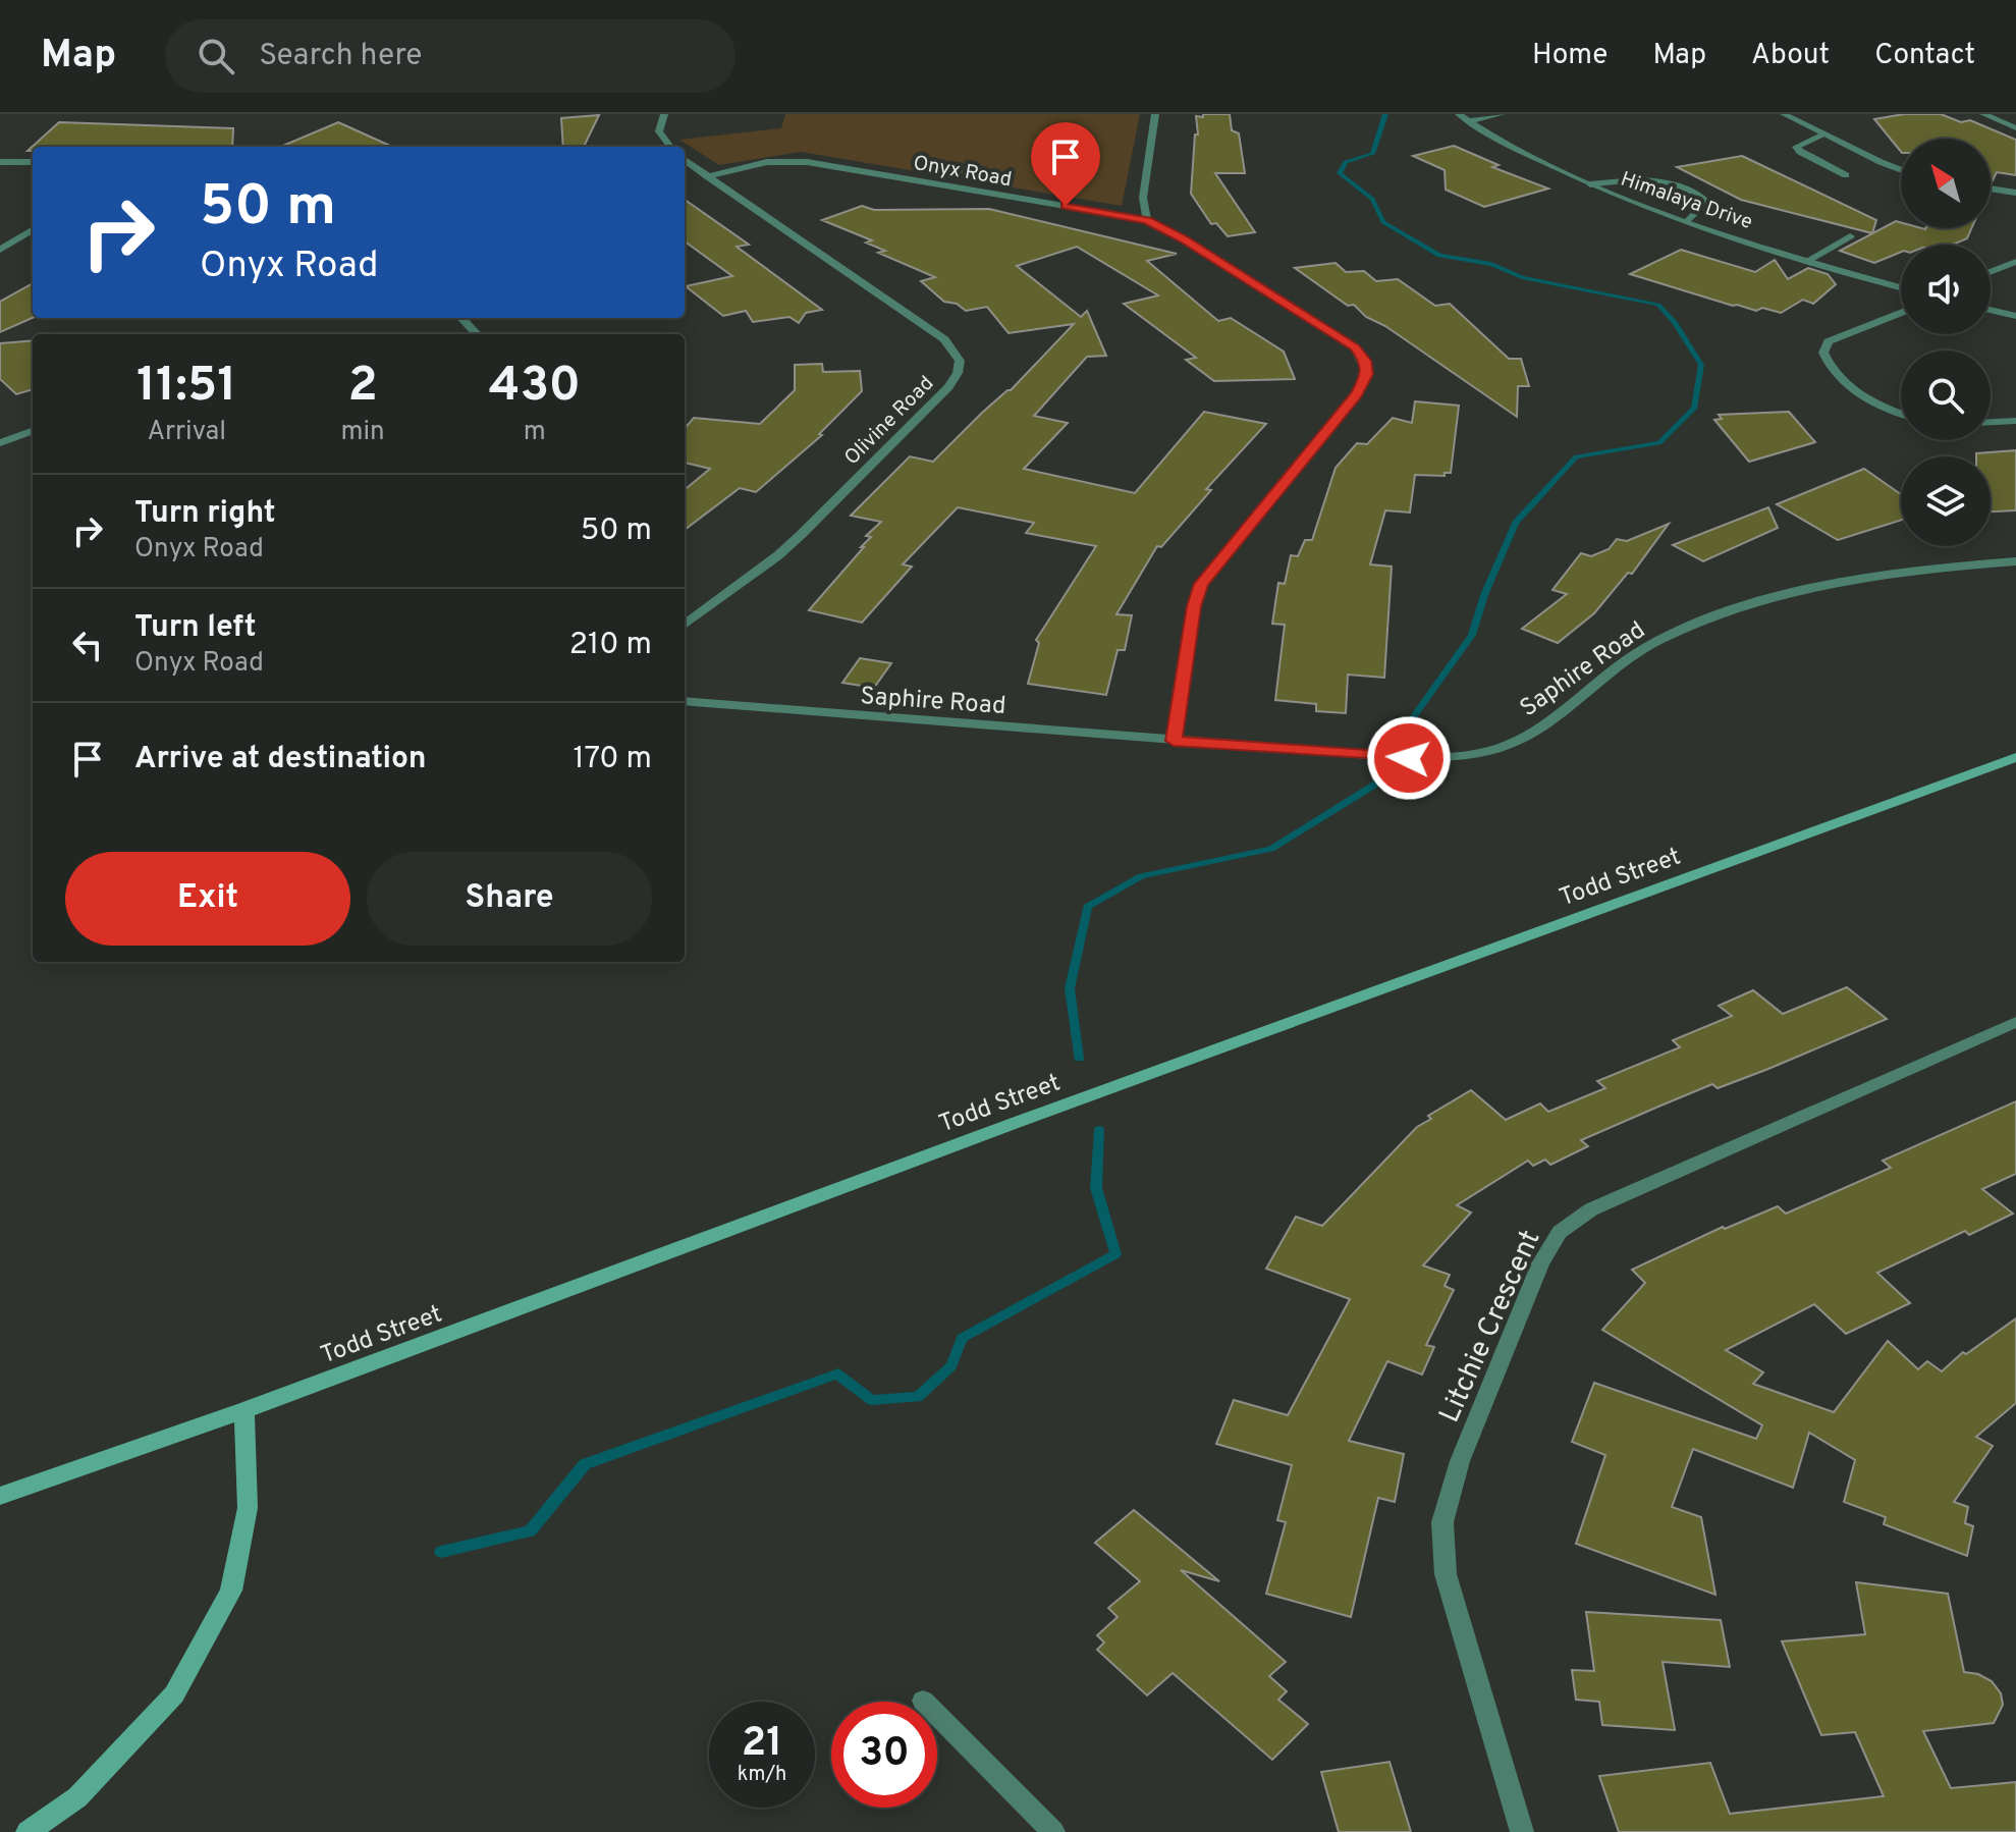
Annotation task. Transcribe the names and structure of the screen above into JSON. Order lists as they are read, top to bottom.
{
  "streets": {
    "street": [
      "Onyx Road",
      "Himalaya Drive",
      "Olivine Road",
      "Saphire Road",
      "Todd Street",
      "Litchie Crescent"
    ]
  },
  "crossings": [
    ["Onyx Road", "Olivine Road"],
    ["Onyx Road", "Saphire Road"]
  ],
  "north": "top left",
  "page": {
    "header": "Map",
    "search": "Search here",
    "nav": [
      "Home",
      "Map",
      "About",
      "Contact"
    ],
    "turn": ["50 m", "Onyx Road"],
    "eta": [
      "11:51",
      "Arrival",
      "2",
      "min",
      "430",
      "m"
    ],
    "list": [
      {
        "name": "Turn right",
        "note": "Onyx Road",
        "value": "50 m"
      },
      {
        "name": "Turn left",
        "note": "Onyx Road",
        "value": "210 m"
      },
      {
        "name": "Arrive at destination",
        "value": "170 m"
      }
    ],
    "buttons": ["Exit", "Share"],
    "speed": "21 km/h",
    "limit": "30"
  }
}
